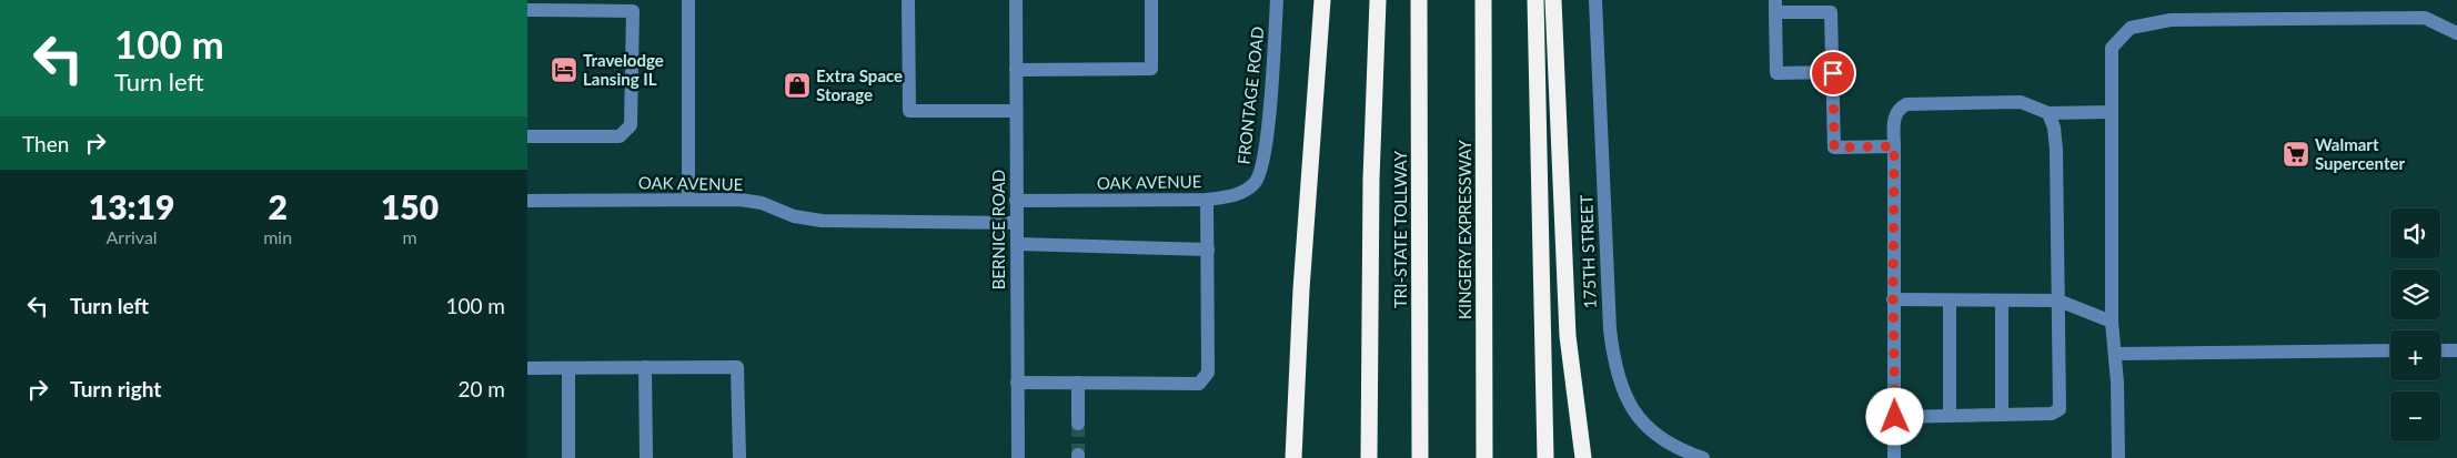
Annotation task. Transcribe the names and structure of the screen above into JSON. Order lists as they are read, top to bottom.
{
  "streets": {
    "highway": ["TRI-STATE TOLLWAY", "KINGERY EXPRESSWAY"],
    "street": [
      "FRONTAGE ROAD",
      "OAK AVENUE",
      "BERNICE ROAD",
      "175TH STREET"
    ]
  },
  "crossings": [
    ["FRONTAGE ROAD", "OAK AVENUE"],
    ["OAK AVENUE", "BERNICE ROAD"]
  ],
  "places": {
    "hotel": ["Travelodge Lansing IL"],
    "shop": ["Extra Space Storage"],
    "supermarket": ["Walmart Supercenter"]
  },
  "page": {
    "turn": ["100 m", "Turn left"],
    "then": "Then",
    "eta": [
      "13:19",
      "Arrival",
      "2",
      "min",
      "150",
      "m"
    ],
    "map_buttons": ["+", "−"],
    "list": [
      {
        "name": "Turn left",
        "value": "100 m"
      },
      {
        "name": "Turn right",
        "value": "20 m"
      }
    ]
  }
}
